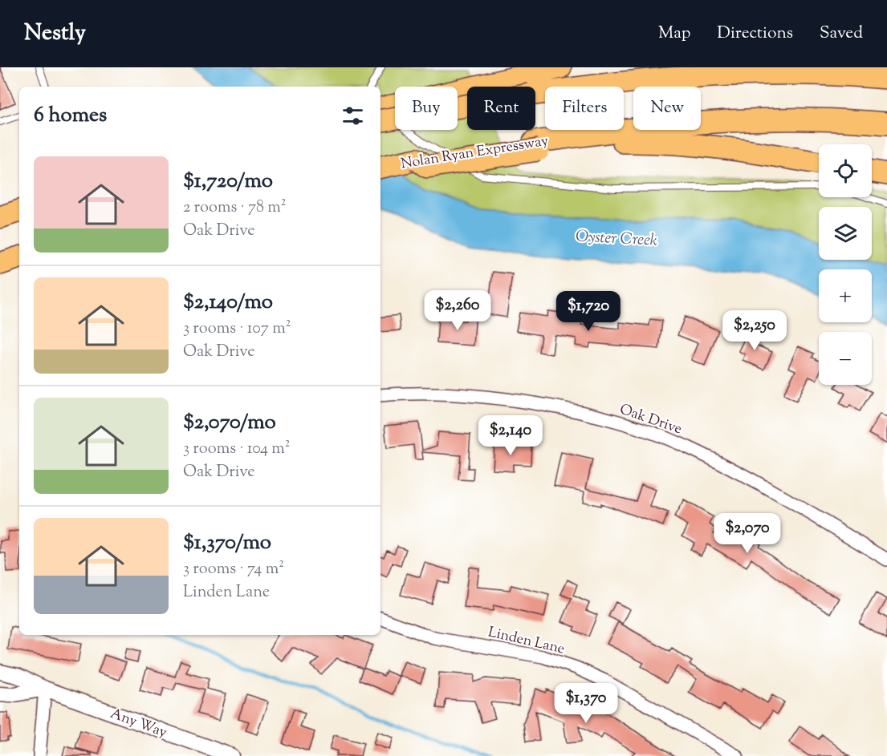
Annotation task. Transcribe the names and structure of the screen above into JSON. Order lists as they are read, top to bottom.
{
  "streets": {
    "highway": ["Nolan Ryan Expressway"],
    "street": ["Oak Drive", "Linden Lane", "Any Way"]
  },
  "water": ["Oyster Creek"],
  "page": {
    "header": "Nestly",
    "nav": ["Map", "Directions", "Saved"],
    "chip": [
      "Buy",
      "Rent",
      "Filters",
      "New"
    ],
    "heading": "6 homes",
    "map_buttons": ["+", "−"],
    "list": [
      {
        "name": "$1,720/mo",
        "note": "2 rooms · 78 m² · Oak Drive"
      },
      {
        "name": "$2,140/mo",
        "note": "3 rooms · 107 m² · Oak Drive"
      },
      {
        "name": "$2,070/mo",
        "note": "3 rooms · 104 m² · Oak Drive"
      },
      {
        "name": "$1,370/mo",
        "note": "3 rooms · 74 m² · Linden Lane"
      }
    ],
    "price": [
      "$2,260",
      "$1,720",
      "$2,250",
      "$2,140",
      "$2,070",
      "$1,370"
    ]
  }
}
